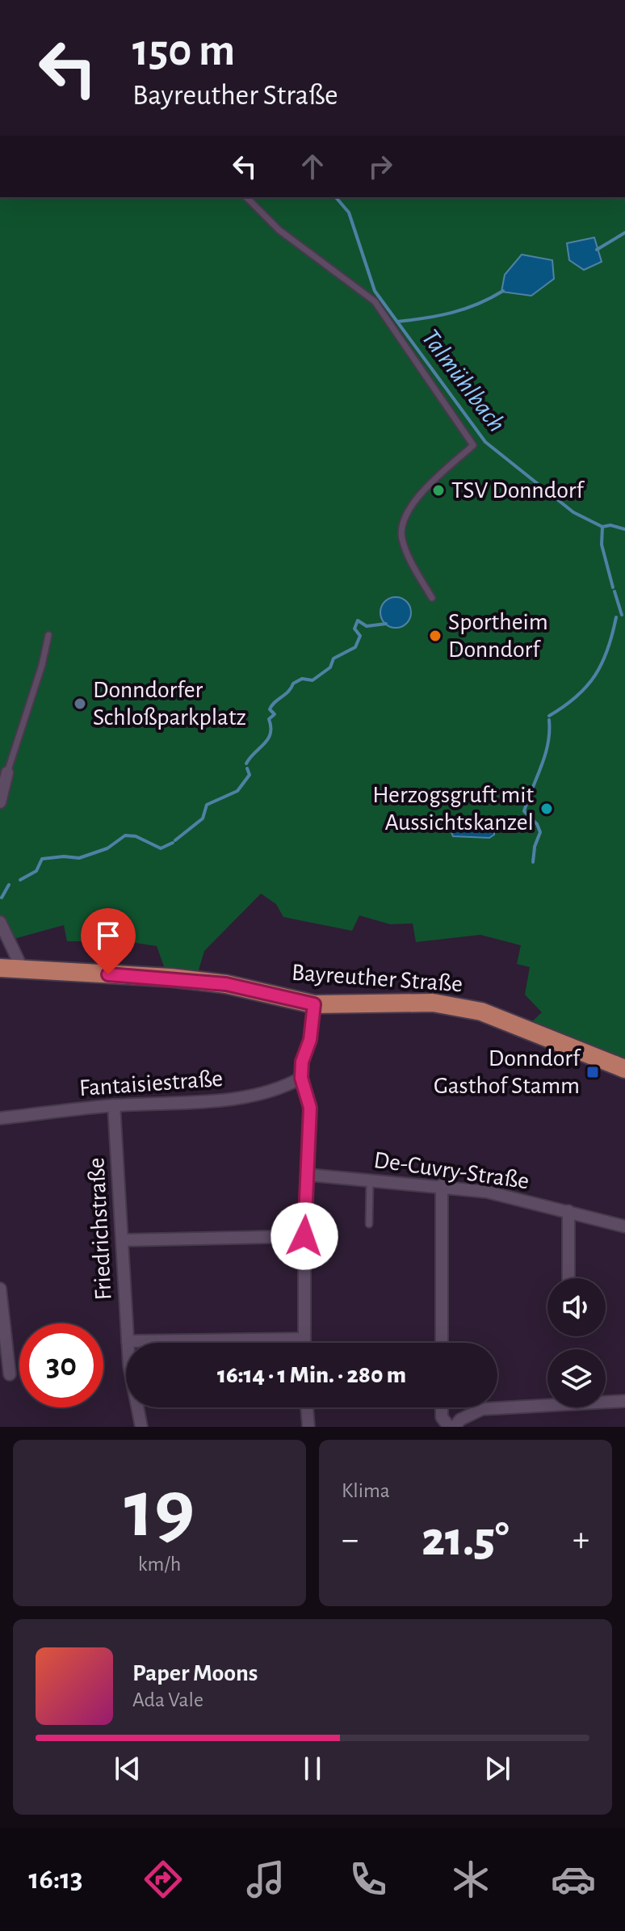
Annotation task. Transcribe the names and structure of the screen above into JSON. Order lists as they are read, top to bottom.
{
  "streets": {
    "main road": ["Bayreuther Straße"],
    "street": ["Fantaisiestraße", "De-Cuvry-Straße", "Friedrichstraße"]
  },
  "crossings": [
    ["Fantaisiestraße", "Friedrichstraße"]
  ],
  "water": ["Talmühlbach"],
  "places": {
    "other": [
      "TSV Donndorf",
      "Sportheim Donndorf",
      "Donndorfer Schloßparkplatz",
      "Herzogsgruft mit Aussichtskanzel"
    ],
    "transit": ["Donndorf Gasthof Stamm"]
  },
  "page": {
    "turn": ["150 m", "Bayreuther Straße"],
    "limit": "30",
    "trip": "16:14 · 1 Min. · 280 m",
    "tile": [
      ["19", "km/h"],
      "Klima"
    ],
    "heat": ["−", "21.5°", "+"],
    "song": ["Paper Moons", "Ada Vale"],
    "tabs": "16:13"
  }
}
